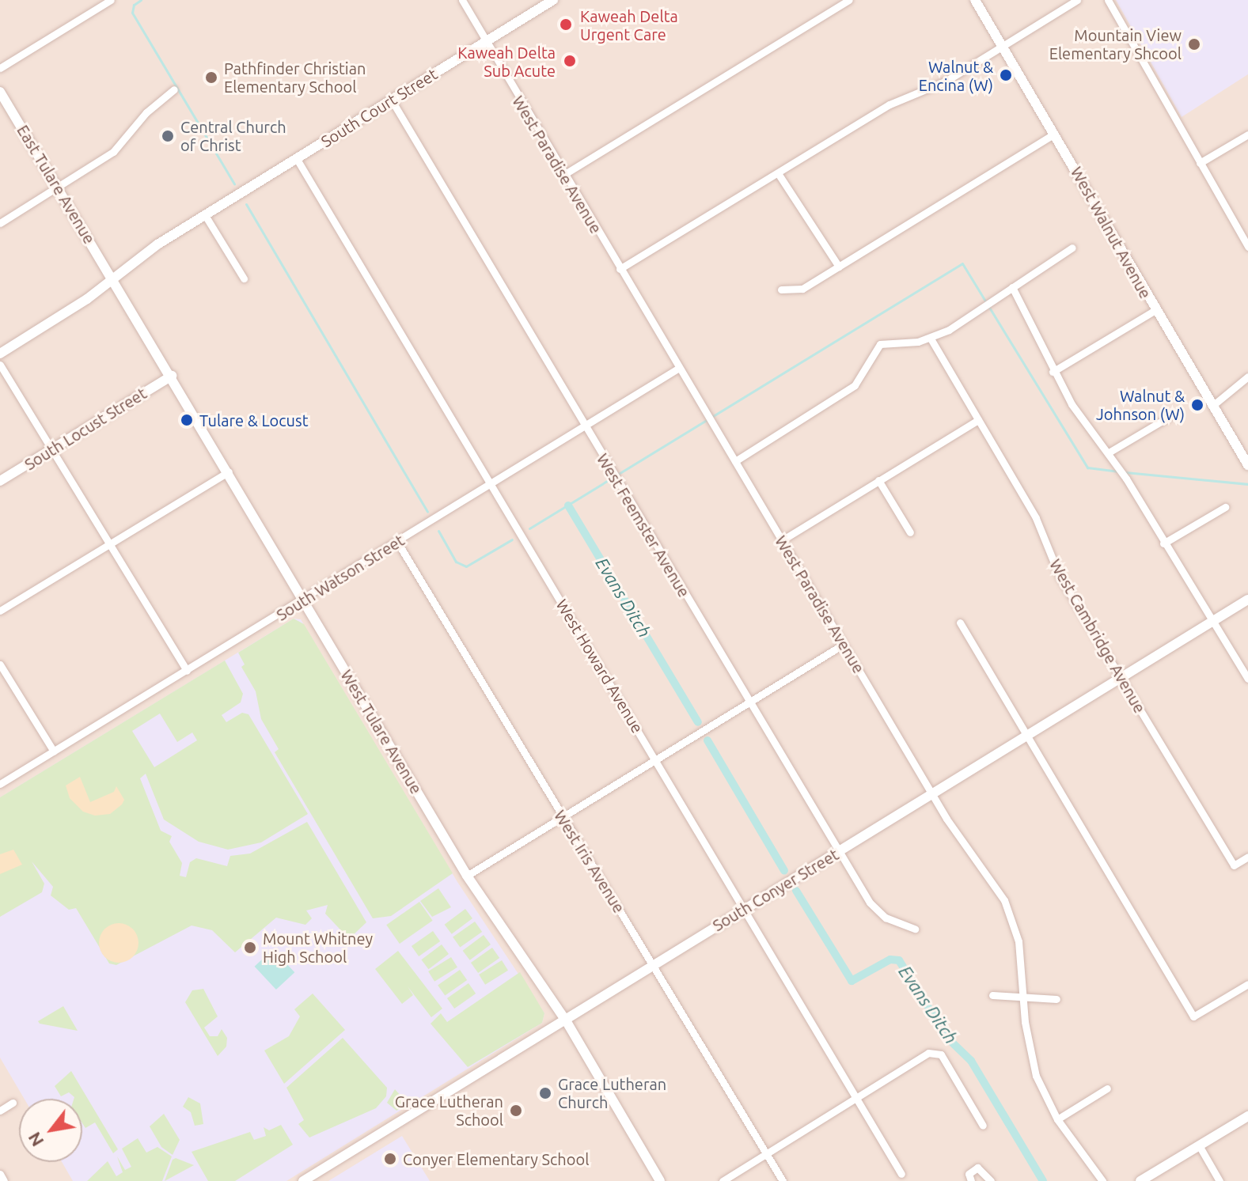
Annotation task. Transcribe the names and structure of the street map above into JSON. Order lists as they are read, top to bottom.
{
  "streets": {
    "street": [
      "South Court Street",
      "West Paradise Avenue",
      "East Tulare Avenue",
      "West Walnut Avenue",
      "South Locust Street",
      "West Feemster Avenue",
      "South Watson Street",
      "West Cambridge Avenue",
      "West Howard Avenue",
      "West Tulare Avenue",
      "West Iris Avenue",
      "South Conyer Street"
    ]
  },
  "crossings": [
    ["South Court Street", "West Paradise Avenue"],
    ["South Court Street", "East Tulare Avenue"],
    ["South Court Street", "West Feemster Avenue"],
    ["South Court Street", "West Howard Avenue"],
    ["South Court Street", "West Tulare Avenue"],
    ["West Paradise Avenue", "South Watson Street"],
    ["West Paradise Avenue", "South Conyer Street"],
    ["East Tulare Avenue", "West Tulare Avenue"],
    ["South Locust Street", "West Tulare Avenue"],
    ["West Feemster Avenue", "South Watson Street"],
    ["West Feemster Avenue", "South Conyer Street"],
    ["South Watson Street", "West Howard Avenue"],
    ["South Watson Street", "West Tulare Avenue"],
    ["South Watson Street", "West Iris Avenue"],
    ["West Cambridge Avenue", "South Conyer Street"],
    ["West Howard Avenue", "South Conyer Street"],
    ["West Tulare Avenue", "South Conyer Street"],
    ["West Iris Avenue", "South Conyer Street"]
  ],
  "water": ["Evans Ditch"],
  "places": [
    "Kaweah Delta Urgent Care",
    "Mountain View Elementary Shcool",
    "Kaweah Delta Sub Acute",
    "Walnut & Encina (W)",
    "Pathfinder Christian Elementary School",
    "Central Church of Christ",
    "Walnut & Johnson (W)",
    "Tulare & Locust",
    "Mount Whitney High School",
    "Grace Lutheran Church",
    "Grace Lutheran School",
    "Conyer Elementary School"
  ],
  "north": "bottom left"
}
